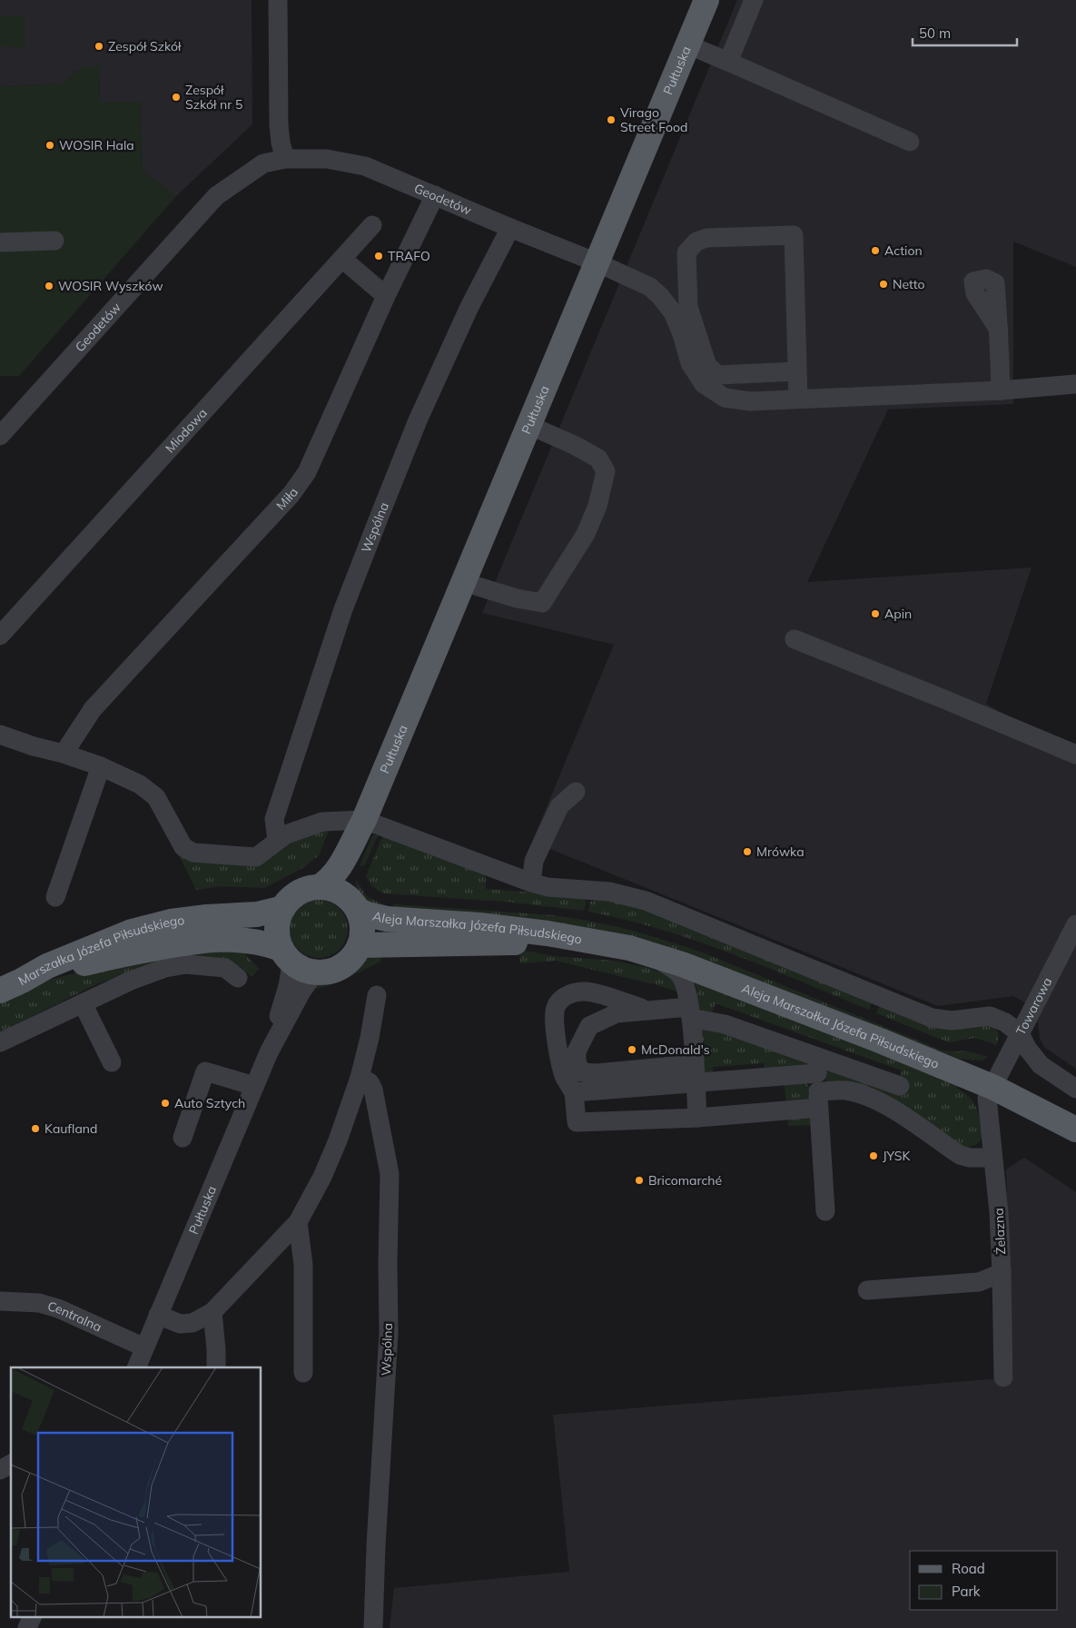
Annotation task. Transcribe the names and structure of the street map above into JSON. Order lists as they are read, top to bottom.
{
  "streets": {
    "main road": ["Pułtuska", "Aleja Marszałka Józefa Piłsudskiego", "Marszałka Józefa Piłsudskiego"],
    "street": [
      "Geodetów",
      "Miodowa",
      "Miła",
      "Wspólna",
      "Towarowa",
      "Żelazna",
      "Centralna"
    ]
  },
  "crossings": [
    ["Pułtuska", "Geodetów"],
    ["Pułtuska", "Aleja Marszałka Józefa Piłsudskiego"],
    ["Pułtuska", "Marszałka Józefa Piłsudskiego"],
    ["Pułtuska", "Centralna"],
    ["Geodetów", "Miła"],
    ["Geodetów", "Wspólna"],
    ["Aleja Marszałka Józefa Piłsudskiego", "Marszałka Józefa Piłsudskiego"],
    ["Aleja Marszałka Józefa Piłsudskiego", "Towarowa"],
    ["Aleja Marszałka Józefa Piłsudskiego", "Żelazna"],
    ["Towarowa", "Żelazna"]
  ],
  "places": [
    "Zespół Szkół",
    "Zespół Szkół nr 5",
    "Virago Street Food",
    "WOSIR Hala",
    "Action",
    "TRAFO",
    "Netto",
    "WOSIR Wyszków",
    "Apin",
    "Mrówka",
    "McDonald's",
    "Auto Sztych",
    "Kaufland",
    "JYSK",
    "Bricomarché"
  ],
  "legend": ["Road", "Park"],
  "scale_bar": "50 m"
}
